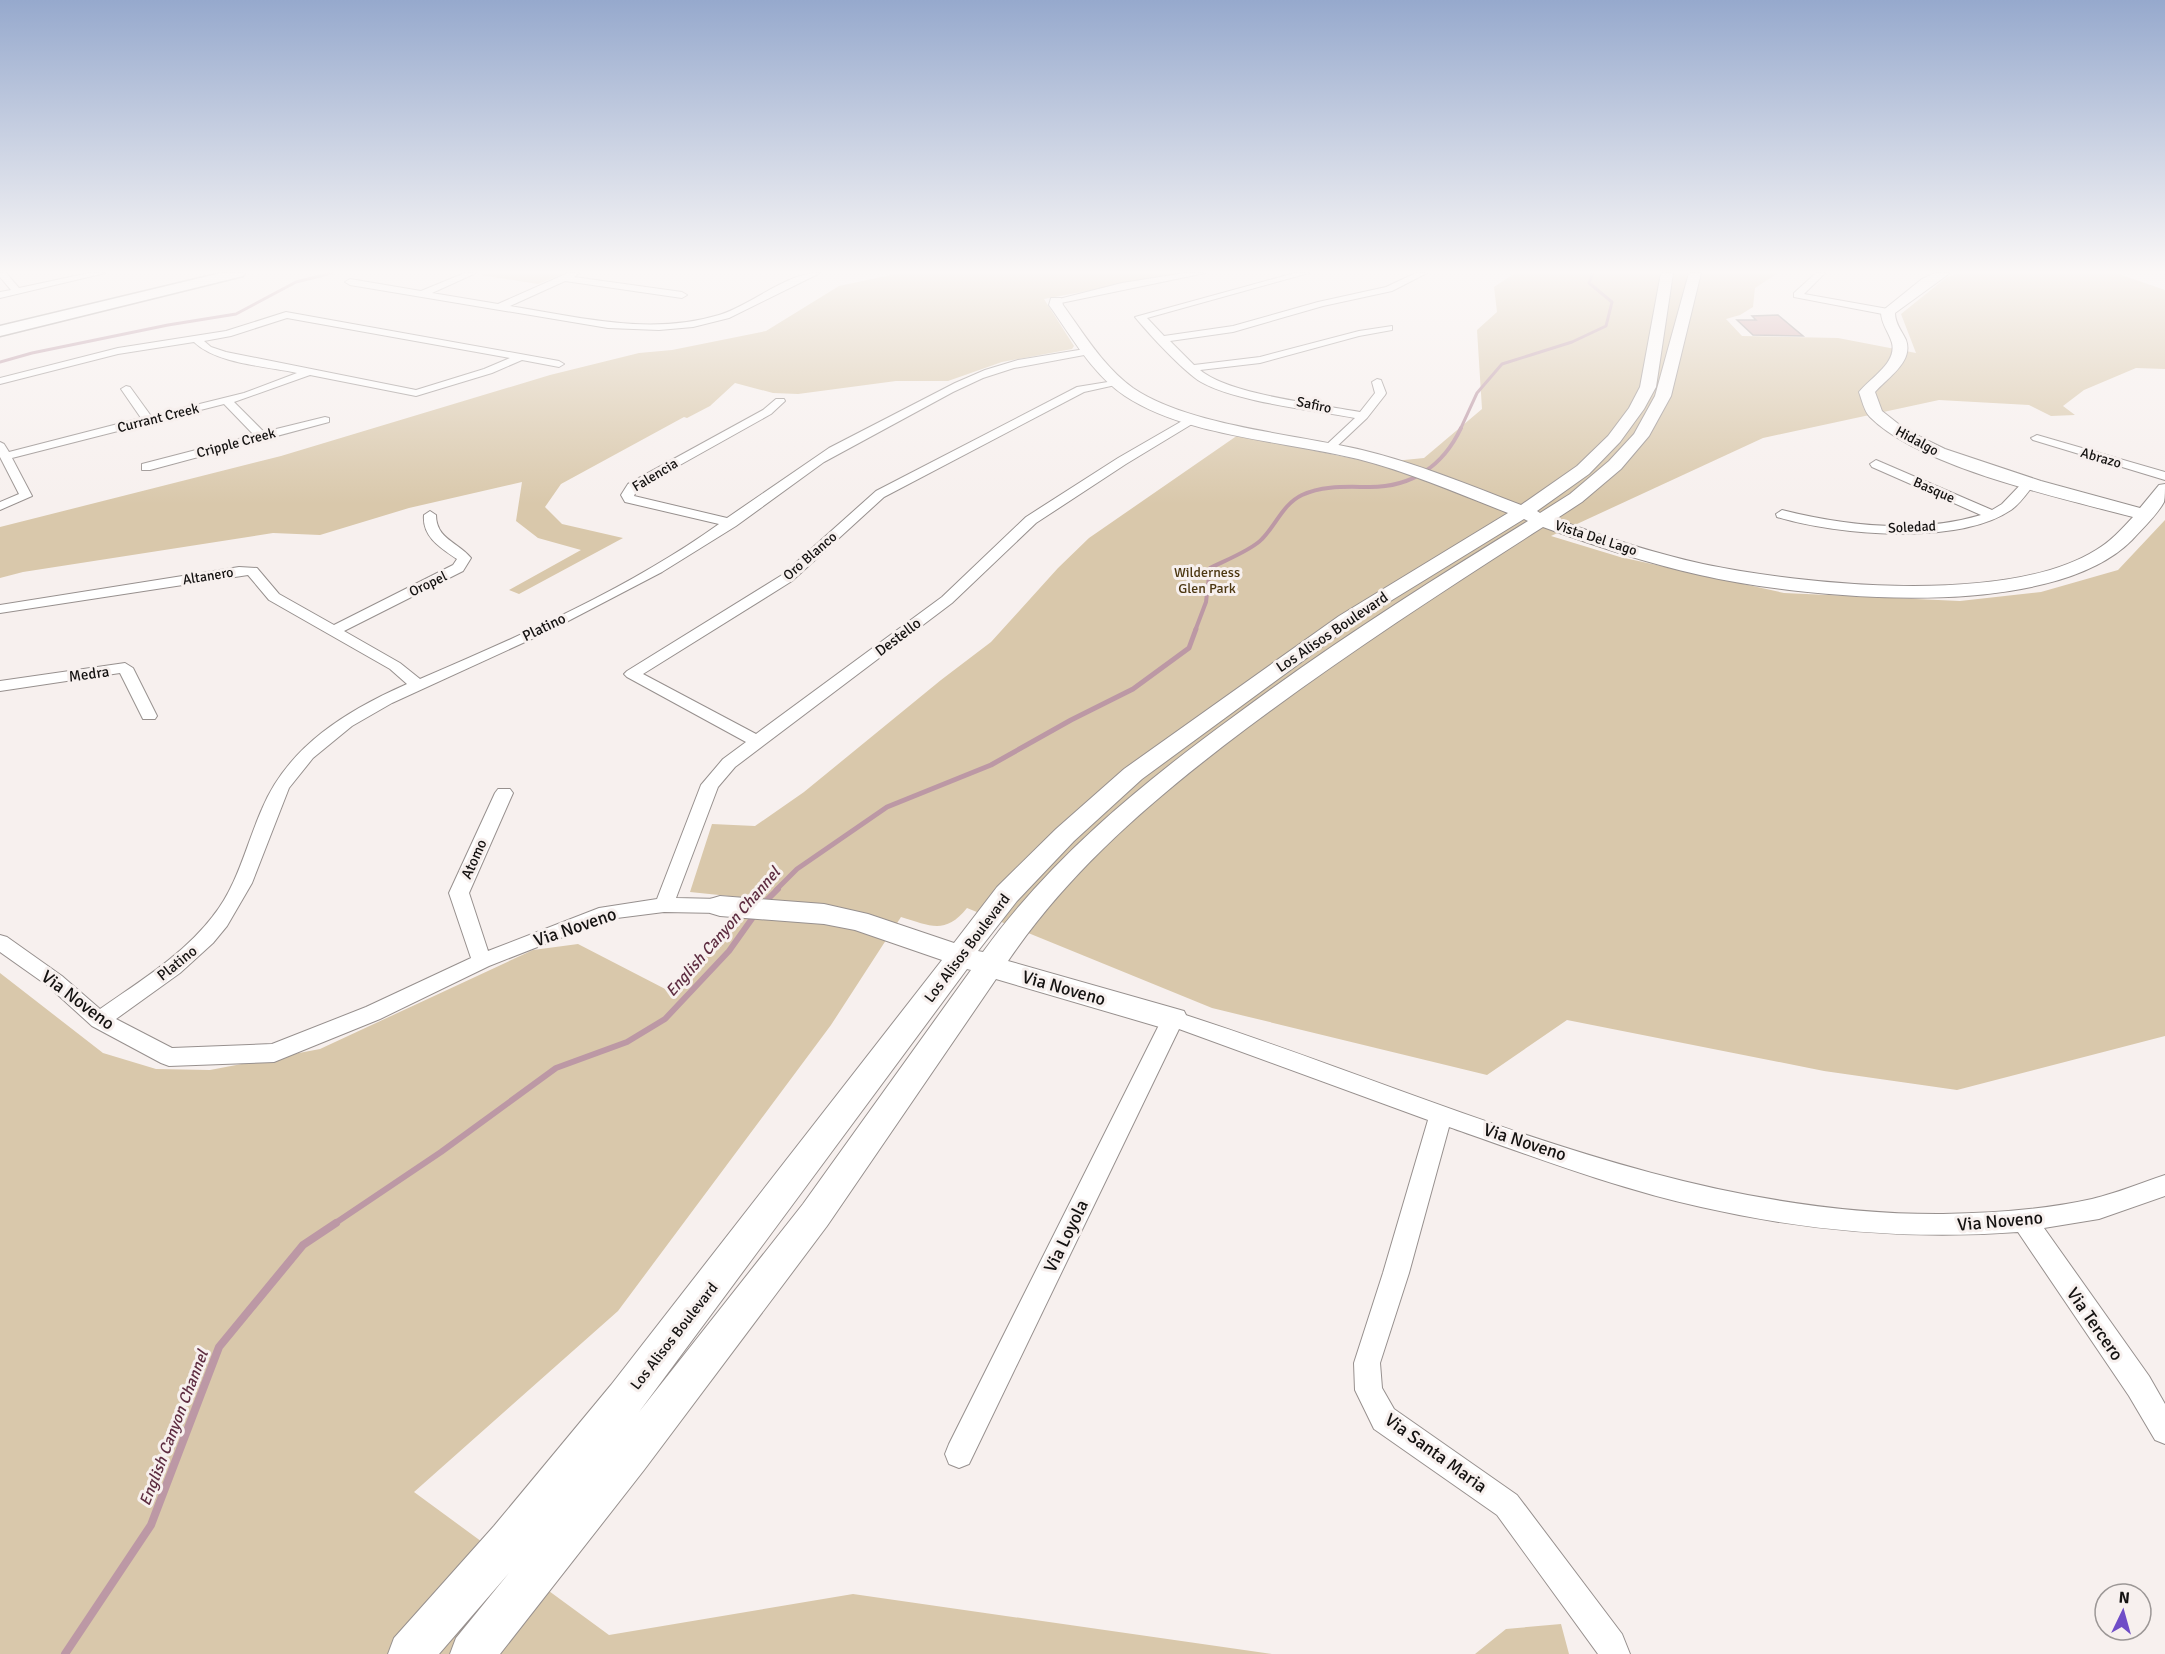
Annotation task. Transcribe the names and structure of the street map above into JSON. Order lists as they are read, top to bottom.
{
  "streets": {
    "main road": [
      "Hidalgo",
      "Vista Del Lago",
      "Los Alisos Boulevard",
      "Via Noveno"
    ],
    "street": [
      "Safiro",
      "Currant Creek",
      "Cripple Creek",
      "Abrazo",
      "Falencia",
      "Basque",
      "Soledad",
      "Oro Blanco",
      "Altanero",
      "Oropel",
      "Platino",
      "Destello",
      "Medra",
      "Atomo",
      "Via Loyola",
      "Via Tercero",
      "Via Santa Maria"
    ]
  },
  "crossings": [
    ["Hidalgo", "Soledad"],
    ["Hidalgo", "Vista Del Lago"],
    ["Falencia", "Platino"],
    ["Basque", "Soledad"],
    ["Vista Del Lago", "Oro Blanco"],
    ["Vista Del Lago", "Platino"],
    ["Vista Del Lago", "Los Alisos Boulevard"],
    ["Vista Del Lago", "Destello"],
    ["Oro Blanco", "Destello"],
    ["Altanero", "Oropel"],
    ["Altanero", "Platino"],
    ["Platino", "Via Noveno"],
    ["Los Alisos Boulevard", "Via Noveno"],
    ["Destello", "Via Noveno"],
    ["Atomo", "Via Noveno"],
    ["Via Noveno", "Via Loyola"],
    ["Via Noveno", "Via Tercero"],
    ["Via Noveno", "Via Santa Maria"]
  ],
  "water": ["English Canyon Channel"],
  "parks": ["Wilderness Glen Park"],
  "north": "top"
}
